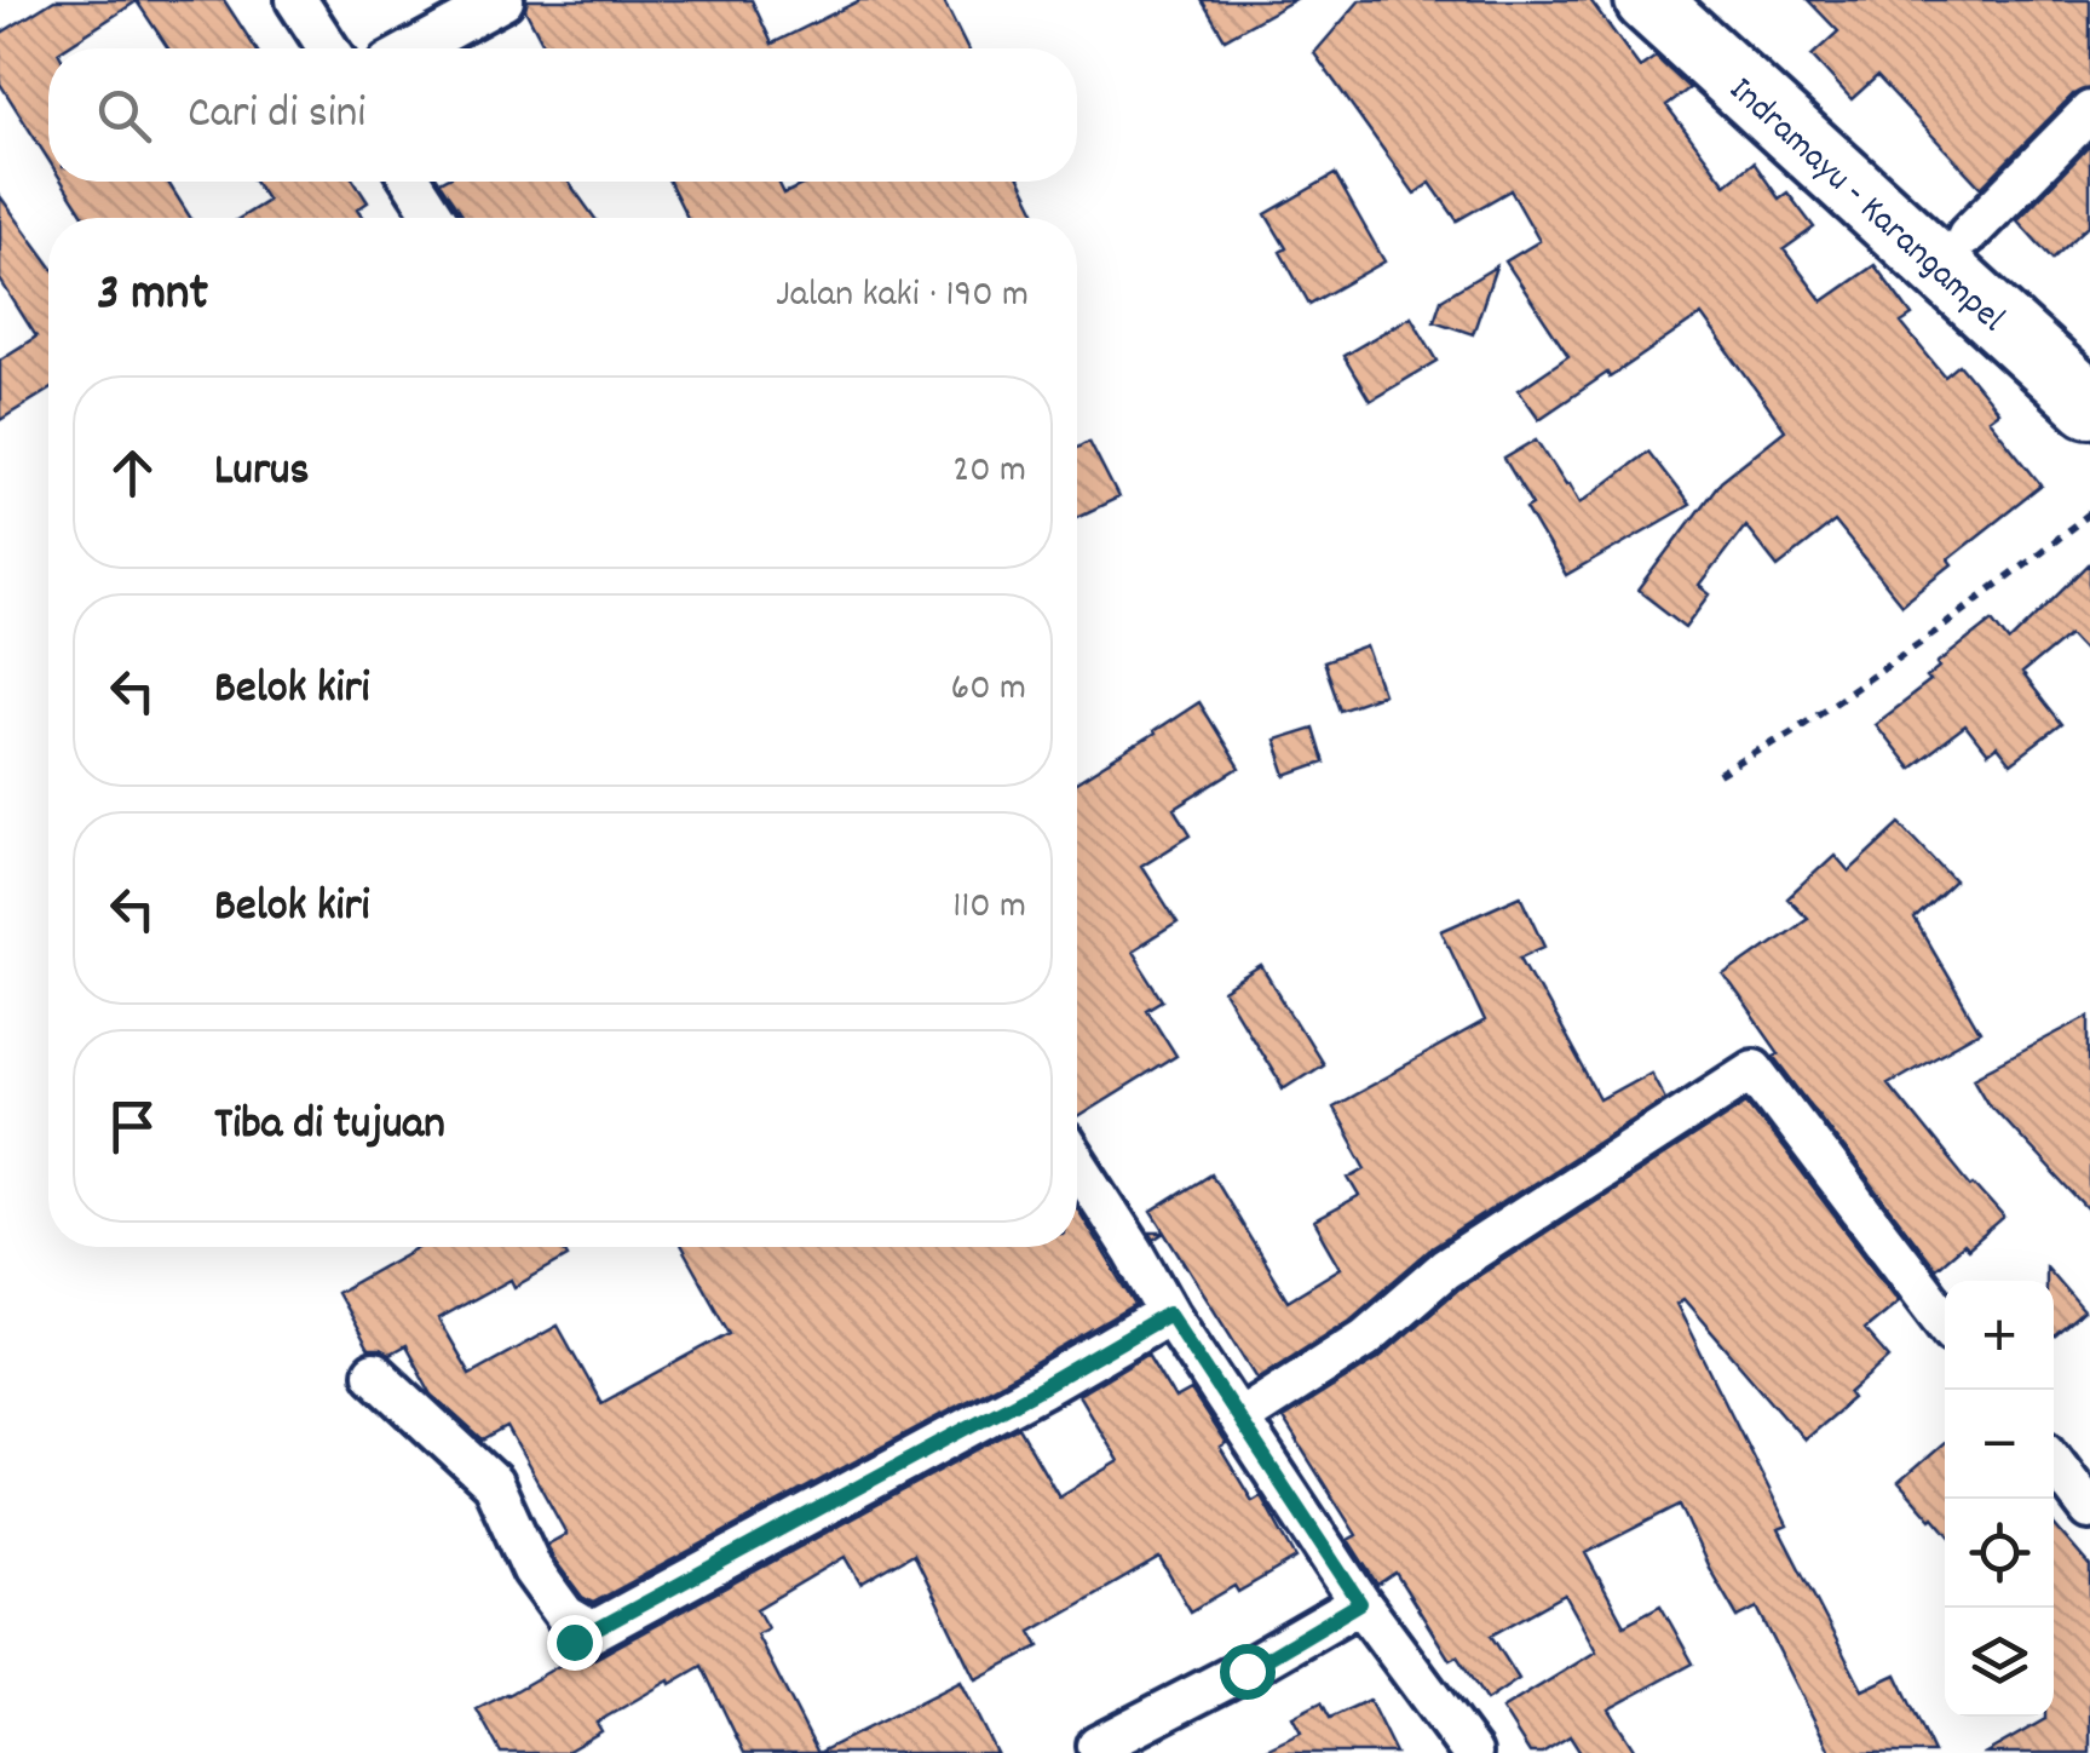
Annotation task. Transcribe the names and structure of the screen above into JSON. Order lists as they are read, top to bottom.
{
  "streets": {
    "main road": ["Indramayu - Karangampel"]
  },
  "page": {
    "search": "Cari di sini",
    "heading": ["3 mnt", "Jalan kaki · 190 m"],
    "list": [
      ["Lurus", "20 m"],
      ["Belok kiri", "60 m"],
      ["Belok kiri", "110 m"],
      "Tiba di tujuan"
    ],
    "map_buttons": ["+", "−"]
  }
}
